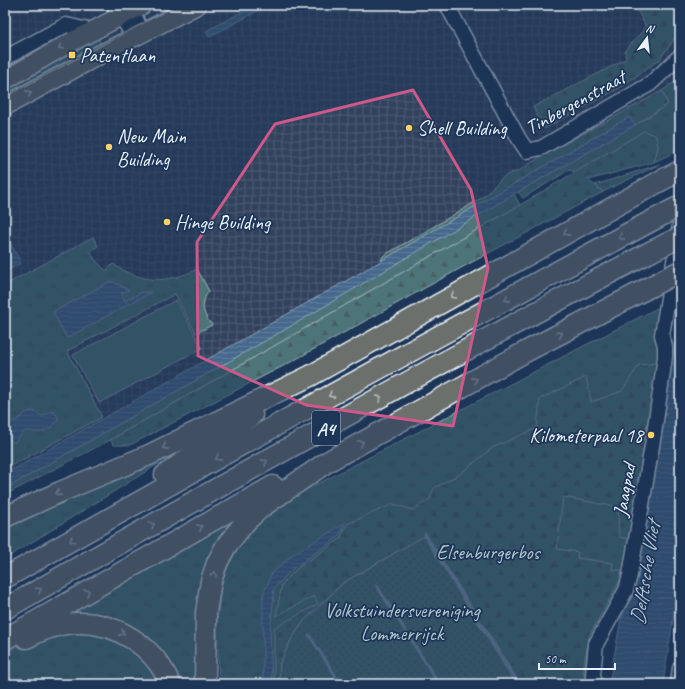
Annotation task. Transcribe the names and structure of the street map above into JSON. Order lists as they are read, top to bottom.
{
  "streets": {
    "highway": ["A4"],
    "street": ["Tinbergenstraat", "Jaagpad"]
  },
  "water": ["Delftsche Vliet"],
  "parks": ["Elsenburgerbos", "Volkstuindersvereniging Lommerrijck"],
  "places": {
    "transit": ["Patentlaan"],
    "other": [
      "Shell Building",
      "New Main Building",
      "Hinge Building",
      "Kilometerpaal 18"
    ]
  },
  "scale_bar": "50 m",
  "north": "top"
}
